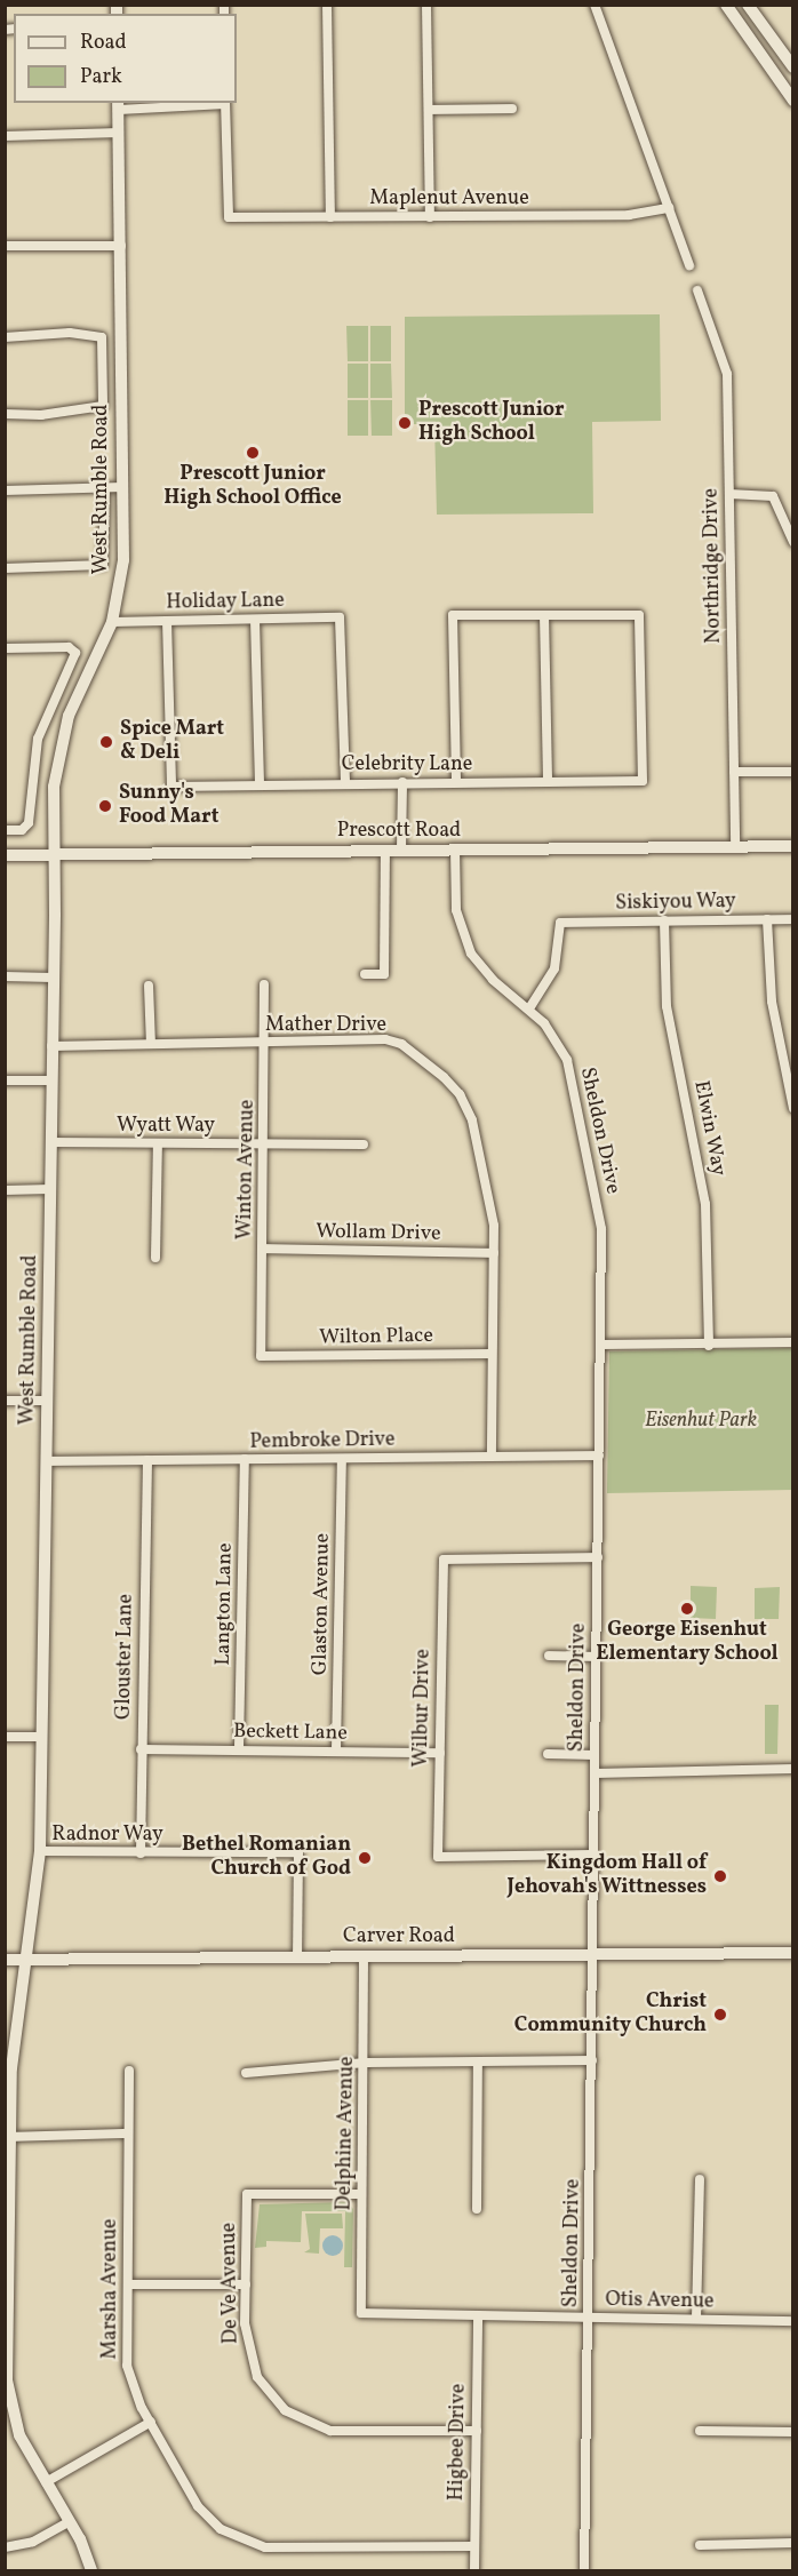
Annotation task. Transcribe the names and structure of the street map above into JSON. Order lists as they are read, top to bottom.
{
  "streets": {
    "street": [
      "Maplenut Avenue",
      "West Rumble Road",
      "Northridge Drive",
      "Holiday Lane",
      "Celebrity Lane",
      "Prescott Road",
      "Siskiyou Way",
      "Mather Drive",
      "Wyatt Way",
      "Elwin Way",
      "Sheldon Drive",
      "Winton Avenue",
      "Wollam Drive",
      "Wilton Place",
      "Pembroke Drive",
      "Langton Lane",
      "Glaston Avenue",
      "Glouster Lane",
      "Wilbur Drive",
      "Beckett Lane",
      "Radnor Way",
      "Carver Road",
      "Delphine Avenue",
      "De Ve Avenue",
      "Marsha Avenue",
      "Otis Avenue",
      "Higbee Drive"
    ]
  },
  "crossings": [
    ["West Rumble Road", "Holiday Lane"],
    ["West Rumble Road", "Prescott Road"],
    ["West Rumble Road", "Mather Drive"],
    ["West Rumble Road", "Wyatt Way"],
    ["West Rumble Road", "Pembroke Drive"],
    ["West Rumble Road", "Radnor Way"],
    ["West Rumble Road", "Carver Road"],
    ["Northridge Drive", "Prescott Road"],
    ["Holiday Lane", "Celebrity Lane"],
    ["Prescott Road", "Sheldon Drive"],
    ["Siskiyou Way", "Elwin Way"],
    ["Siskiyou Way", "Sheldon Drive"],
    ["Mather Drive", "Winton Avenue"],
    ["Mather Drive", "Wollam Drive"],
    ["Mather Drive", "Wilton Place"],
    ["Mather Drive", "Pembroke Drive"],
    ["Wyatt Way", "Winton Avenue"],
    ["Sheldon Drive", "Pembroke Drive"],
    ["Sheldon Drive", "Wilbur Drive"],
    ["Sheldon Drive", "Carver Road"],
    ["Sheldon Drive", "Otis Avenue"],
    ["Winton Avenue", "Wollam Drive"],
    ["Winton Avenue", "Wilton Place"],
    ["Pembroke Drive", "Langton Lane"],
    ["Pembroke Drive", "Glaston Avenue"],
    ["Pembroke Drive", "Glouster Lane"],
    ["Langton Lane", "Beckett Lane"],
    ["Glaston Avenue", "Beckett Lane"],
    ["Glouster Lane", "Beckett Lane"],
    ["Glouster Lane", "Radnor Way"],
    ["Wilbur Drive", "Beckett Lane"],
    ["Radnor Way", "Carver Road"],
    ["Carver Road", "Delphine Avenue"],
    ["Delphine Avenue", "De Ve Avenue"],
    ["Delphine Avenue", "Otis Avenue"],
    ["De Ve Avenue", "Higbee Drive"],
    ["Marsha Avenue", "Higbee Drive"],
    ["Otis Avenue", "Higbee Drive"]
  ],
  "parks": ["Eisenhut Park"],
  "places": [
    "Prescott Junior High School",
    "Prescott Junior High School Office",
    "Spice Mart & Deli",
    "Sunny's Food Mart",
    "George Eisenhut Elementary School",
    "Bethel Romanian Church of God",
    "Kingdom Hall of Jehovah's Wittnesses",
    "Christ Community Church"
  ],
  "legend": ["Road", "Park"]
}
